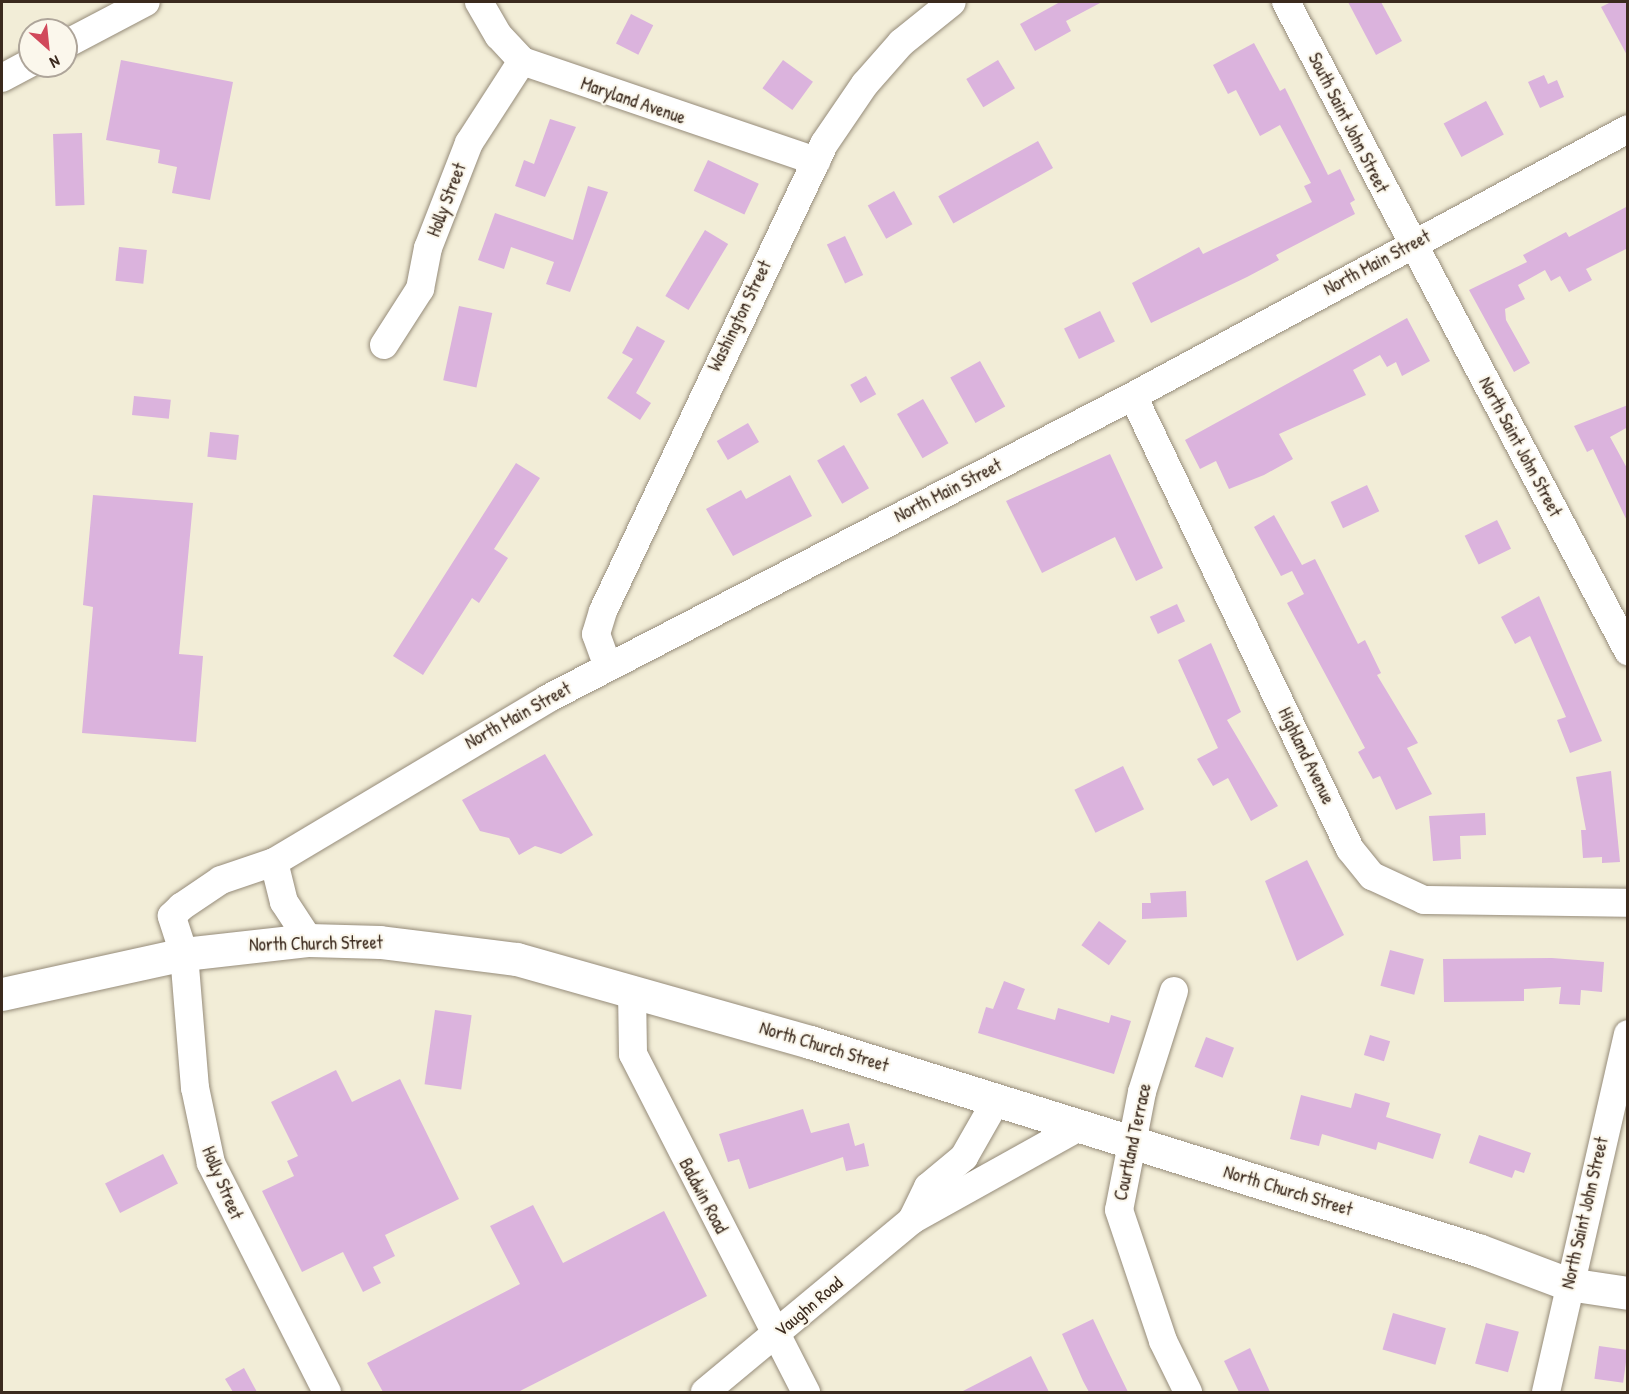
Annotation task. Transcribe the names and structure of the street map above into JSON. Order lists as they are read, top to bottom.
{
  "streets": {
    "main road": ["North Church Street"],
    "street": [
      "Maryland Avenue",
      "South Saint John Street",
      "Holly Street",
      "North Main Street",
      "Washington Street",
      "North Saint John Street",
      "Highland Avenue",
      "Courtland Terrace",
      "Baldwin Road",
      "Vaughn Road"
    ]
  },
  "crossings": [
    ["Maryland Avenue", "Holly Street"],
    ["Maryland Avenue", "Washington Street"],
    ["South Saint John Street", "North Main Street"],
    ["South Saint John Street", "North Saint John Street"],
    ["Holly Street", "North Main Street"],
    ["Holly Street", "North Church Street"],
    ["North Main Street", "Washington Street"],
    ["North Main Street", "North Saint John Street"],
    ["North Main Street", "Highland Avenue"],
    ["North Main Street", "North Church Street"],
    ["North Saint John Street", "North Church Street"],
    ["North Church Street", "Courtland Terrace"],
    ["North Church Street", "Baldwin Road"],
    ["North Church Street", "Vaughn Road"],
    ["Baldwin Road", "Vaughn Road"]
  ],
  "north": "bottom right"
}
